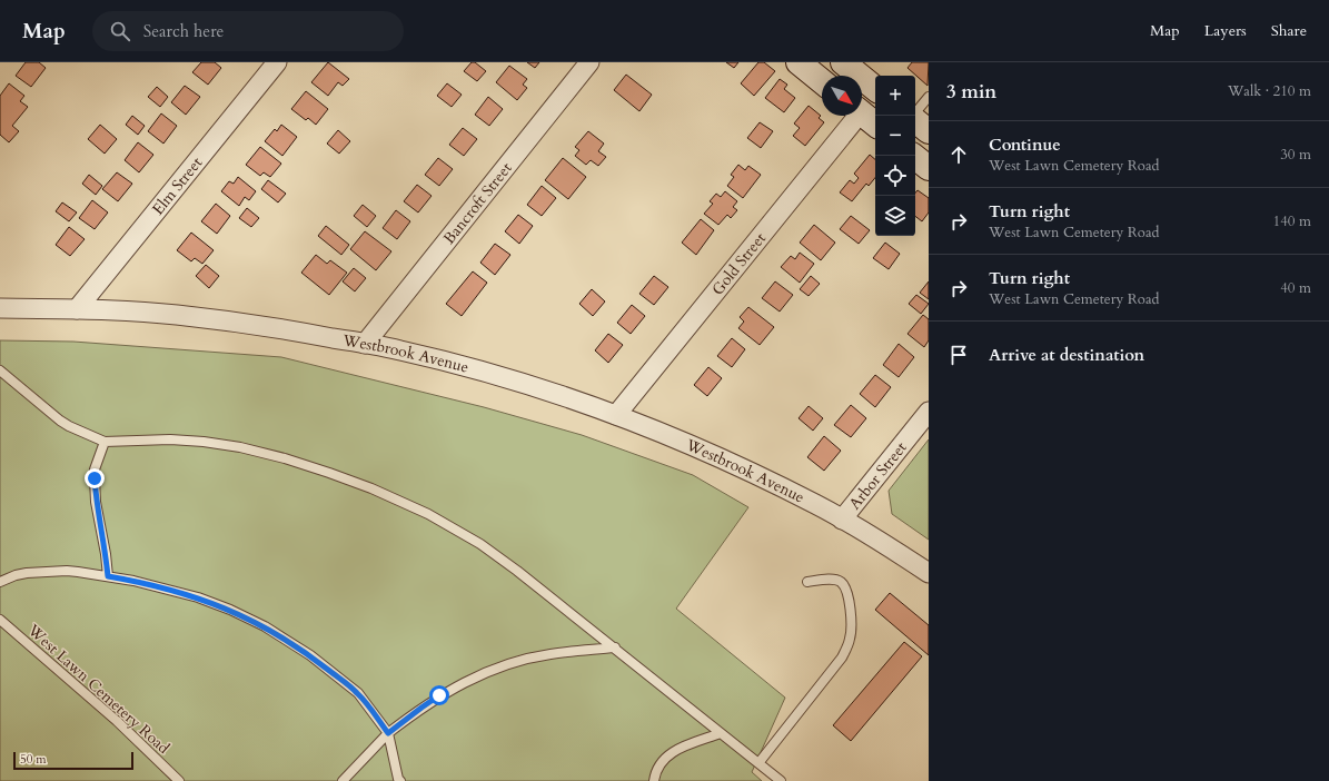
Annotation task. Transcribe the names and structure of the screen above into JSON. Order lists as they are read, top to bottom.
{
  "streets": {
    "street": [
      "Elm Street",
      "Bancroft Street",
      "Gold Street",
      "Westbrook Avenue",
      "Arbor Street"
    ],
    "lane": ["West Lawn Cemetery Road"]
  },
  "crossings": [
    ["Elm Street", "Westbrook Avenue"],
    ["Bancroft Street", "Westbrook Avenue"],
    ["Gold Street", "Westbrook Avenue"],
    ["Westbrook Avenue", "Arbor Street"]
  ],
  "scale_bar": "50 m",
  "north": "bottom right",
  "page": {
    "header": "Map",
    "search": "Search here",
    "nav": ["Map", "Layers", "Share"],
    "heading": ["3 min", "Walk · 210 m"],
    "map_buttons": ["+", "−"],
    "list": [
      ["Continue", "West Lawn Cemetery Road", "30 m"],
      ["Turn right", "West Lawn Cemetery Road", "140 m"],
      ["Turn right", "West Lawn Cemetery Road", "40 m"],
      "Arrive at destination"
    ],
    "scale": "50 m"
  }
}
